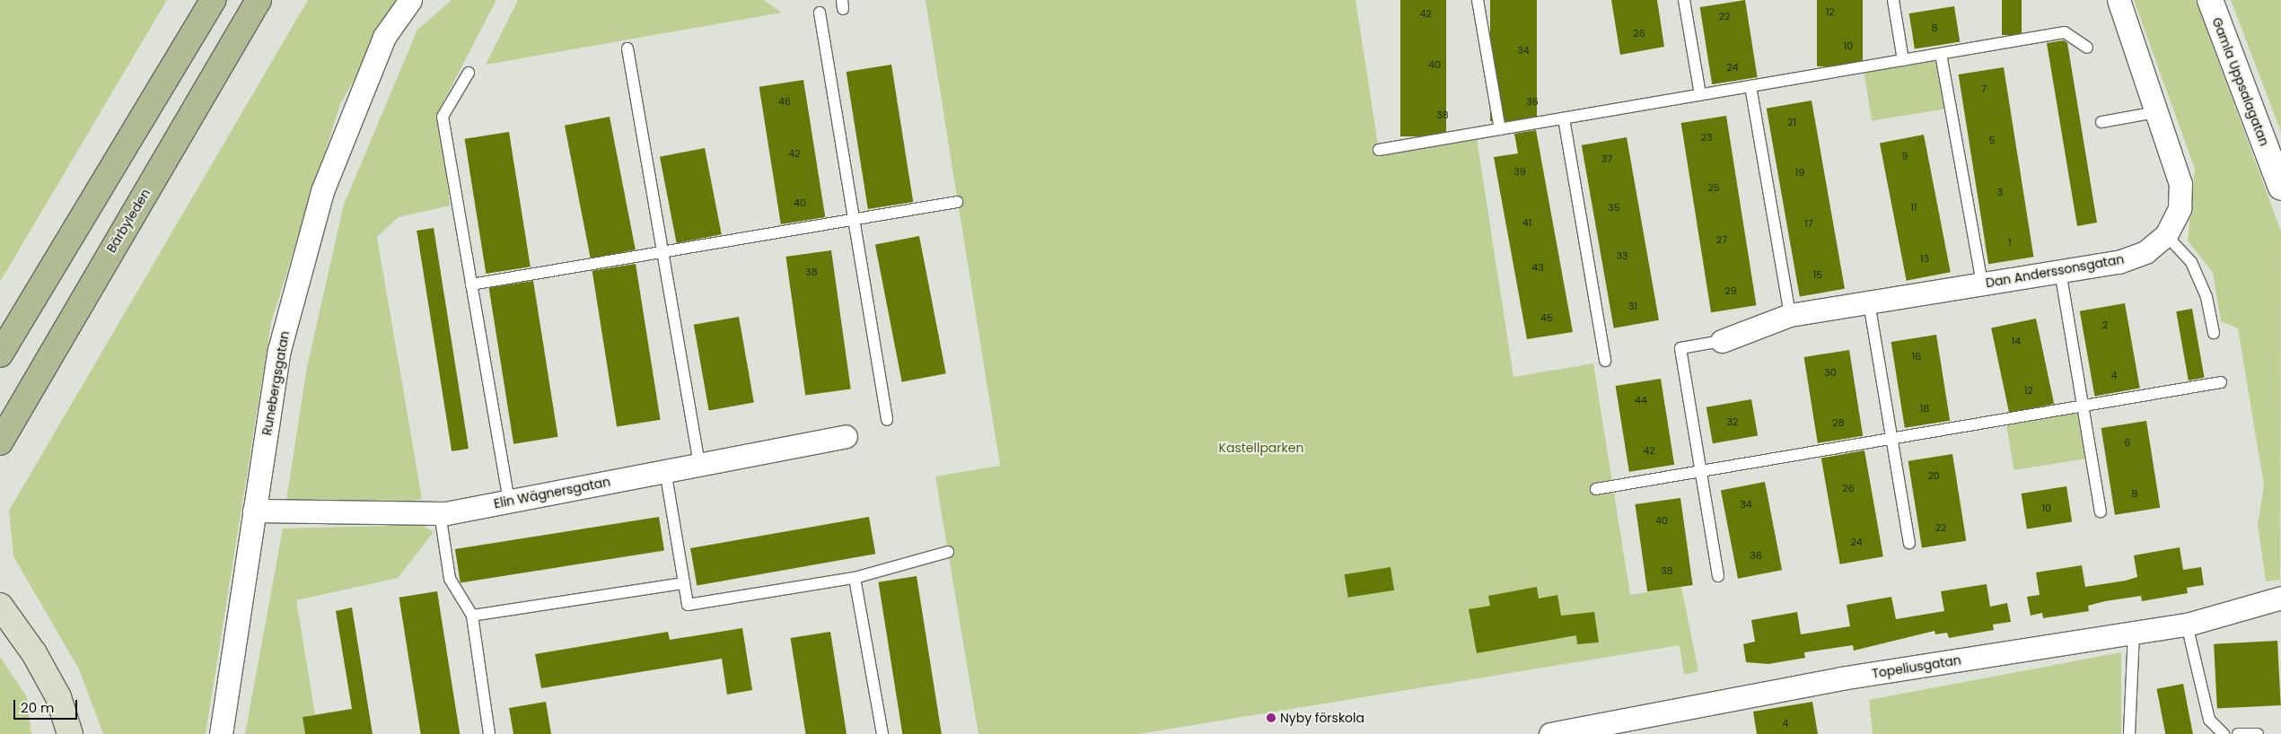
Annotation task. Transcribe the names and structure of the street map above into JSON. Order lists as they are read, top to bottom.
{
  "streets": {
    "main road": ["Bärbyleden"],
    "street": [
      "Gamla Uppsalagatan",
      "Dan Anderssonsgatan",
      "Runebergsgatan",
      "Elin Wägnersgatan",
      "Topeliusgatan"
    ]
  },
  "crossings": [
    ["Runebergsgatan", "Elin Wägnersgatan"]
  ],
  "parks": ["Kastellparken"],
  "places": ["Nyby förskola"],
  "house_numbers": [
    "12",
    "42",
    "22",
    "8",
    "26",
    "10",
    "34",
    "40",
    "24",
    "7",
    "46",
    "36",
    "38",
    "21",
    "23",
    "5",
    "42",
    "9",
    "37",
    "39",
    "19",
    "25",
    "3",
    "40",
    "35",
    "11",
    "41",
    "17",
    "27",
    "1",
    "33",
    "13",
    "43",
    "38",
    "15",
    "29",
    "31",
    "45",
    "2",
    "14",
    "16",
    "30",
    "4",
    "12",
    "44",
    "18",
    "32",
    "28",
    "6",
    "42",
    "20",
    "26",
    "8",
    "34",
    "10",
    "40",
    "22",
    "24",
    "36",
    "38",
    "4"
  ],
  "scale_bar": "20 m"
}
